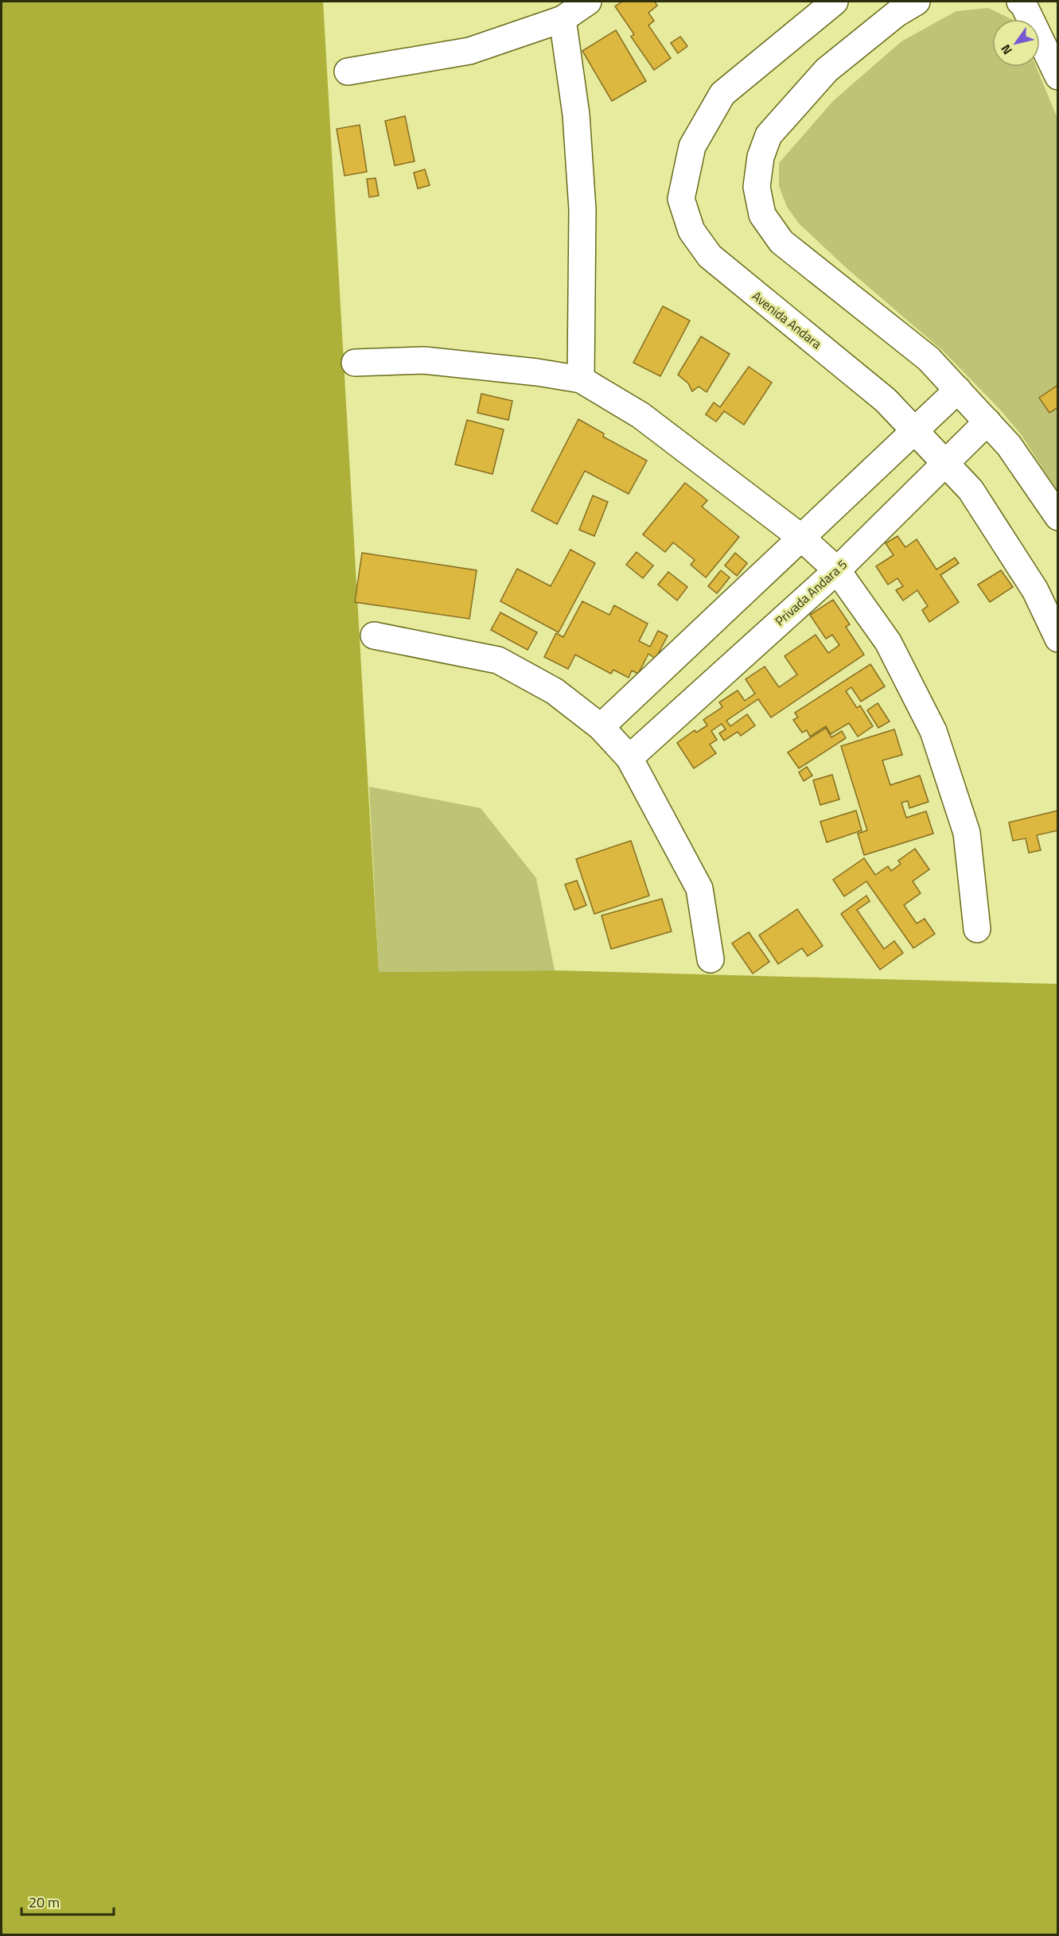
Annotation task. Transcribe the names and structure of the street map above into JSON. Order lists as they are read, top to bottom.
{
  "streets": {
    "street": ["Avenida Andara", "Privada Andara 5"]
  },
  "crossings": [
    ["Avenida Andara", "Privada Andara 5"]
  ],
  "scale_bar": "20 m",
  "north": "bottom left"
}
